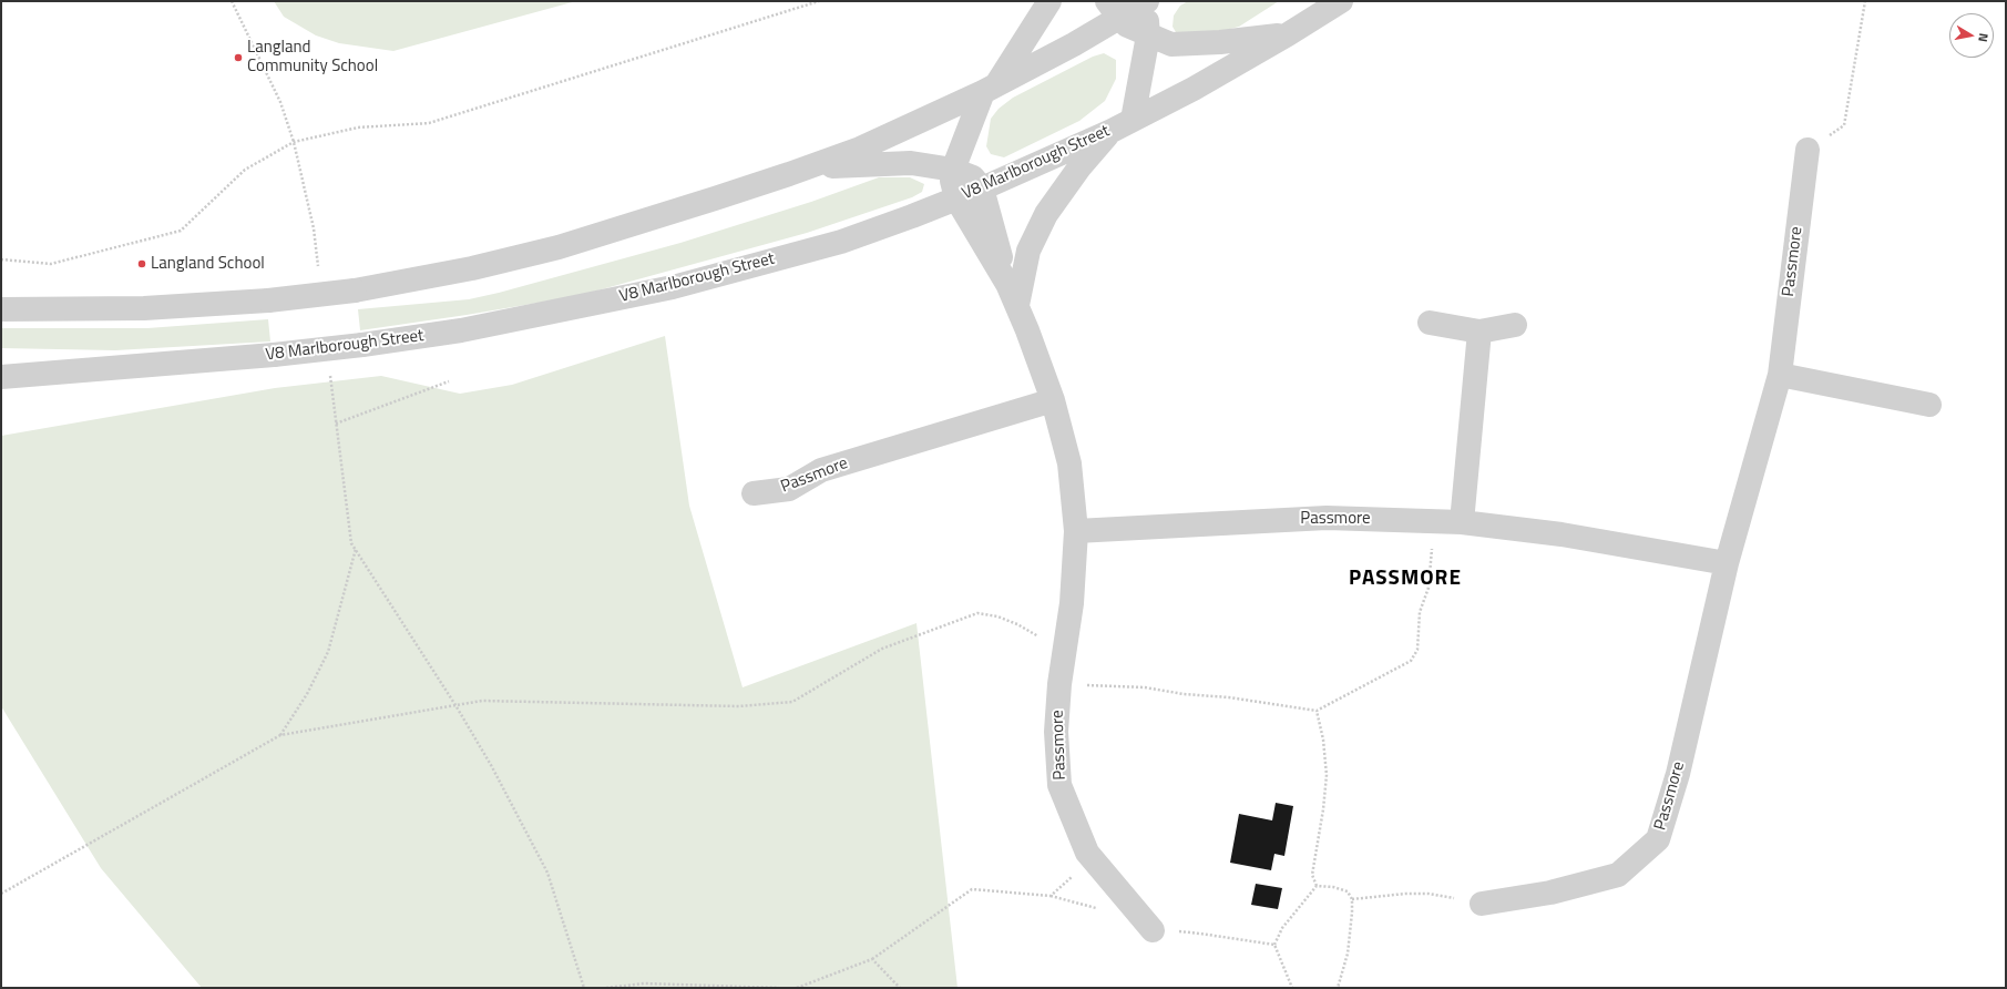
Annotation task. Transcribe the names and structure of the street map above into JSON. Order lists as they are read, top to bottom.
{
  "streets": {
    "street": ["V8 Marlborough Street", "Passmore"]
  },
  "crossings": [
    ["V8 Marlborough Street", "Passmore"]
  ],
  "districts": ["PASSMORE"],
  "places": ["Langland Community School", "Langland School"],
  "north": "right"
}
